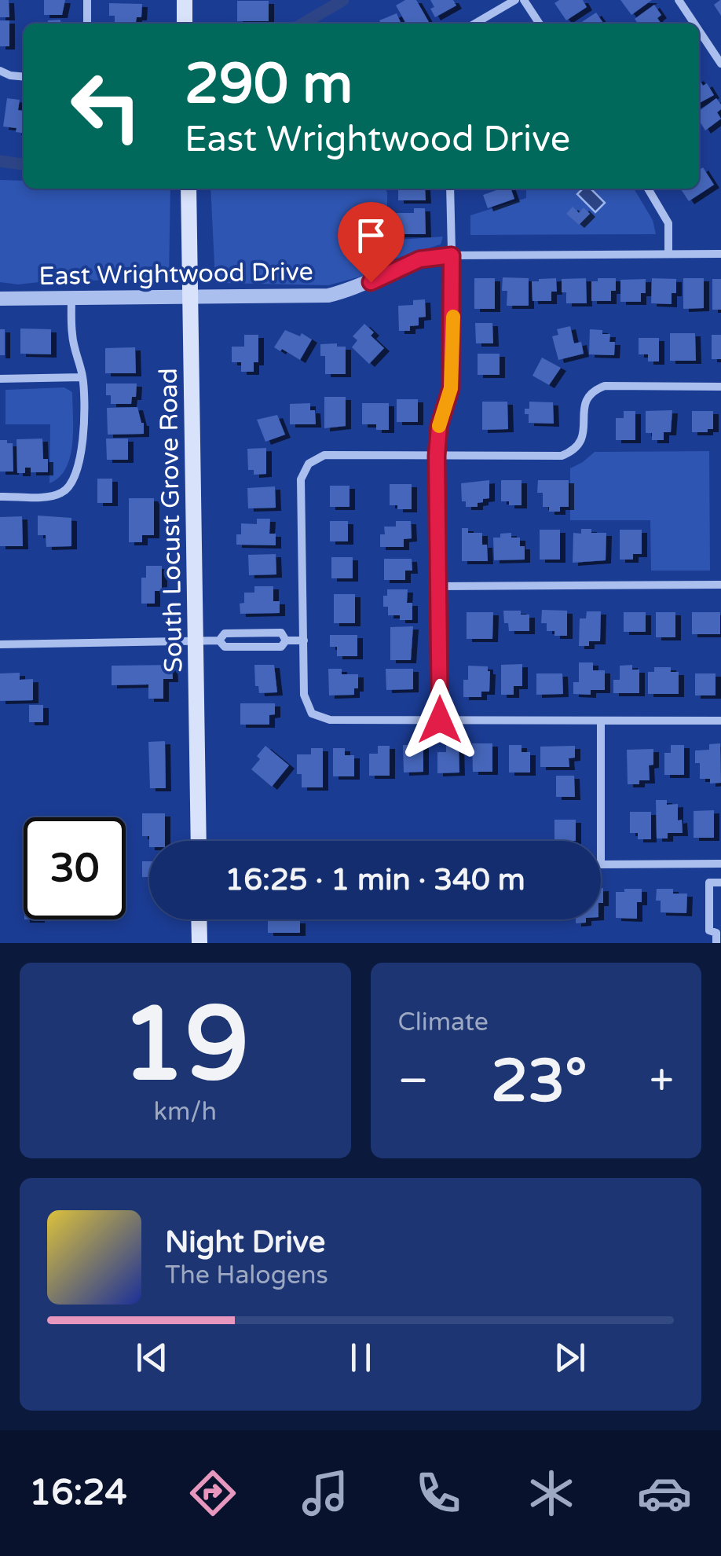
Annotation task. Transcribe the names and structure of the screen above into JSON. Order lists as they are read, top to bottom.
{
  "streets": {
    "main road": ["South Locust Grove Road"],
    "street": ["East Wrightwood Drive"]
  },
  "crossings": [
    ["East Wrightwood Drive", "South Locust Grove Road"]
  ],
  "page": {
    "turn": ["290 m", "East Wrightwood Drive"],
    "limit": "30",
    "trip": "16:25 · 1 min · 340 m",
    "tile": [
      ["19", "km/h"],
      "Climate"
    ],
    "heat": ["−", "23°", "+"],
    "song": ["Night Drive", "The Halogens"],
    "tabs": "16:24"
  }
}
